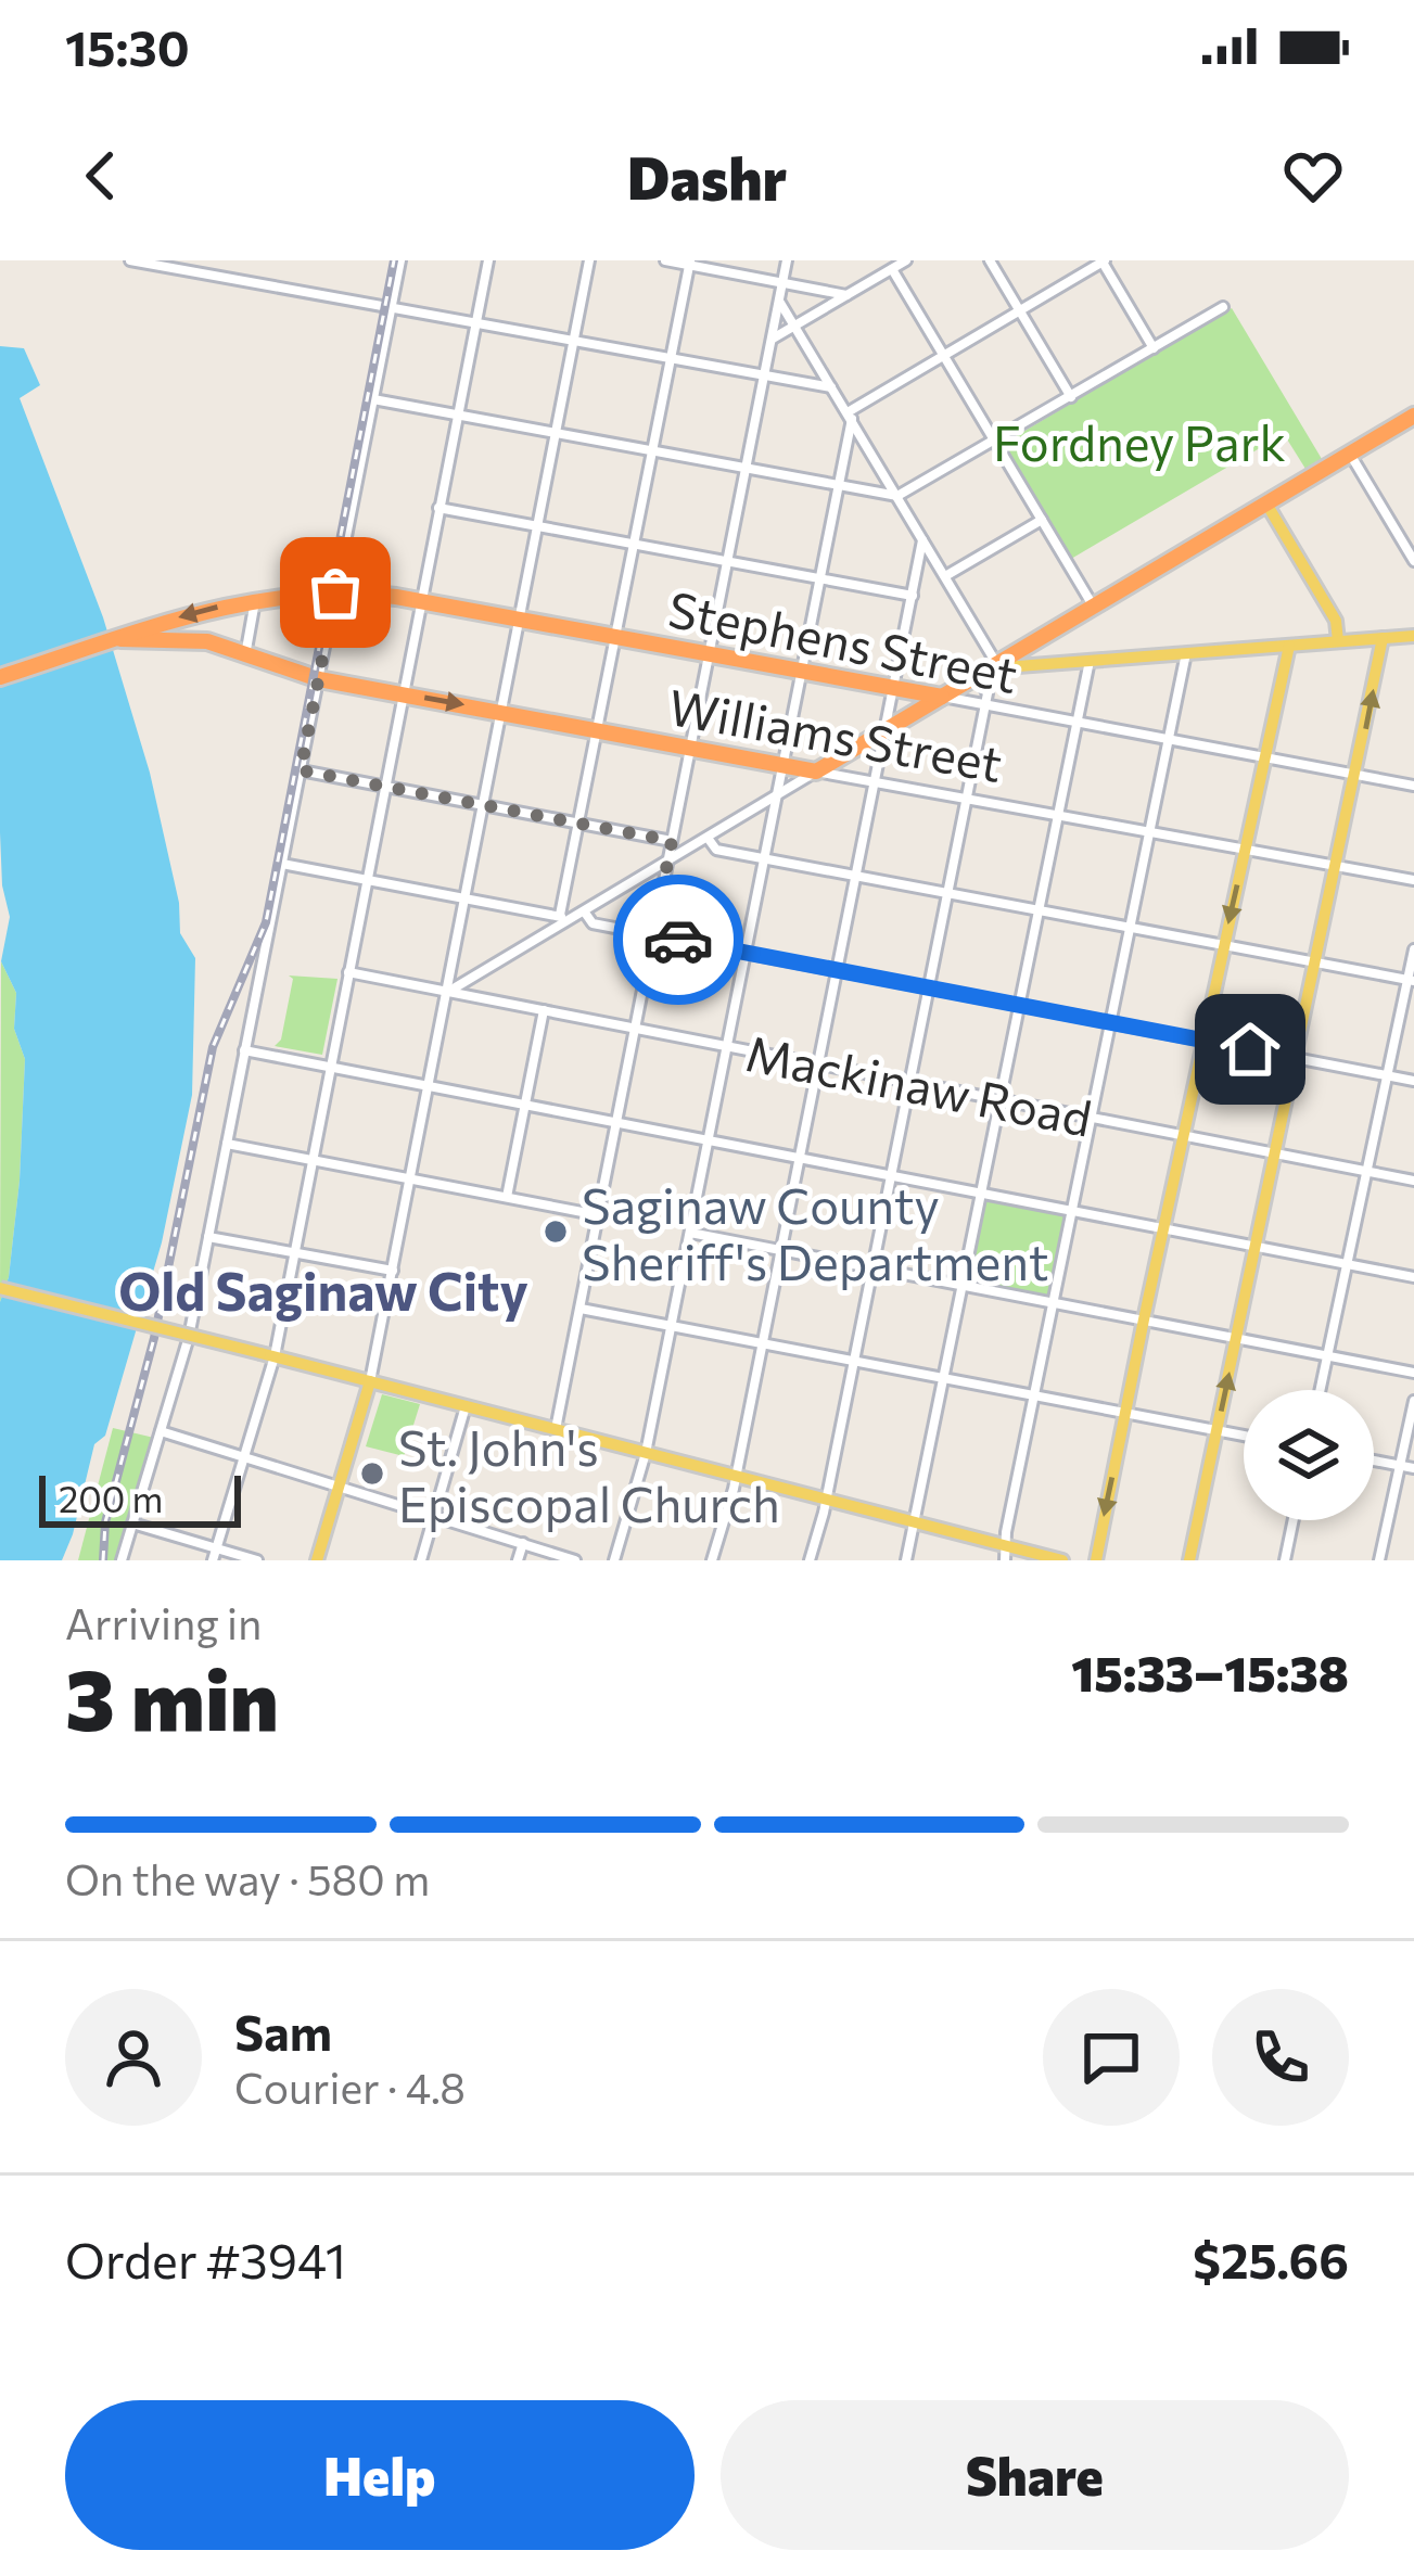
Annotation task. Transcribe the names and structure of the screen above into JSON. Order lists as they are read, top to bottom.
{
  "streets": {
    "highway": ["Stephens Street", "Williams Street"],
    "street": ["Mackinaw Road"]
  },
  "crossings": [
    ["Stephens Street", "Williams Street"]
  ],
  "districts": ["Old Saginaw City"],
  "parks": ["Fordney Park"],
  "places": ["Saginaw County Sheriff's Department", "St. John's Episcopal Church"],
  "scale_bar": "200 m",
  "page": {
    "status": "15:30",
    "header": "Dashr",
    "scale": "200 m",
    "heading": ["3 min", "Arriving in", "15:33–15:38"],
    "panel": [
      "Sam",
      "Courier · 4.8",
      "Order #3941",
      "$25.66"
    ],
    "bar": "On the way · 580 m",
    "buttons": ["Help", "Share"]
  }
}
